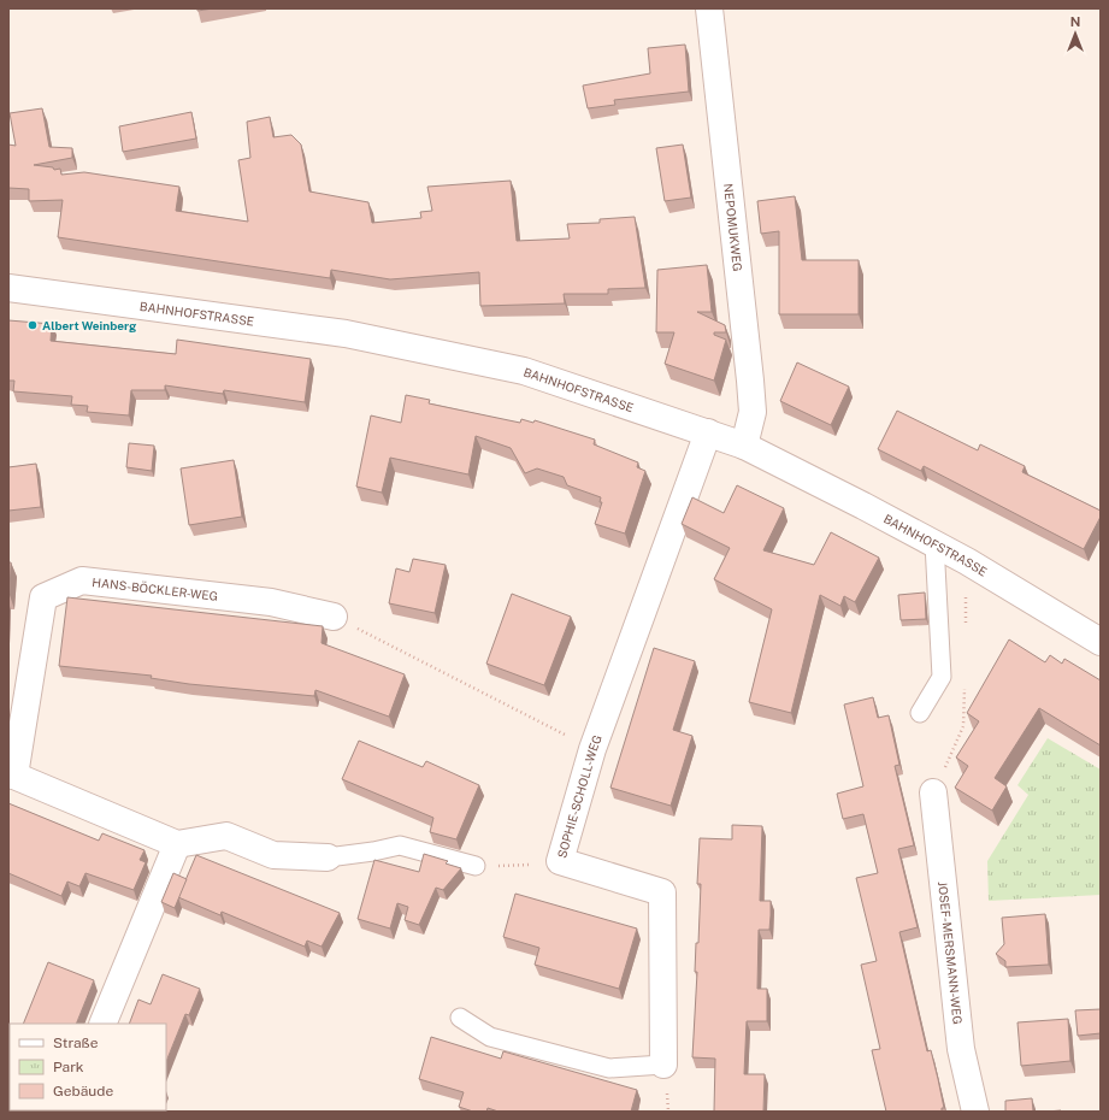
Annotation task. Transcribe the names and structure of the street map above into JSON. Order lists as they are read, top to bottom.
{
  "streets": {
    "street": [
      "NEPOMUKWEG",
      "BAHNHOFSTRASSE",
      "HANS-BÖCKLER-WEG",
      "SOPHIE-SCHOLL-WEG",
      "JOSEF-MERSMANN-WEG"
    ]
  },
  "crossings": [
    ["NEPOMUKWEG", "BAHNHOFSTRASSE"],
    ["BAHNHOFSTRASSE", "SOPHIE-SCHOLL-WEG"]
  ],
  "places": ["Albert Weinberg"],
  "legend": ["Straße", "Park", "Gebäude"],
  "north": "top"
}
